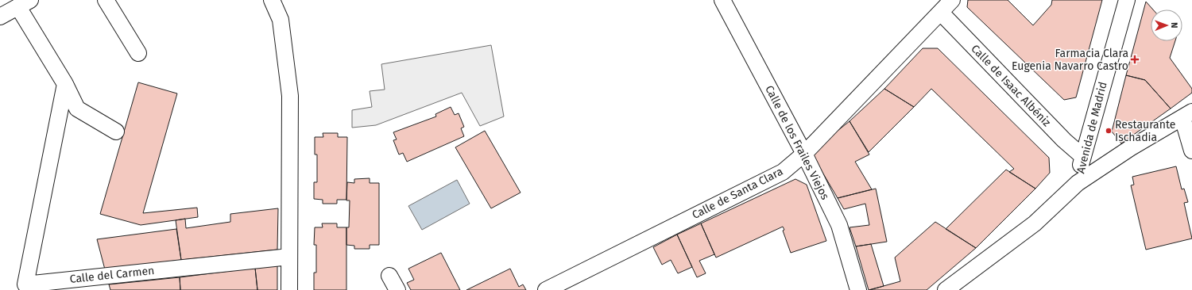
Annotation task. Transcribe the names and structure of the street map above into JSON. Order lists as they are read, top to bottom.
{
  "streets": {
    "street": [
      "Calle de Isaac Albéniz",
      "Avenida de Madrid",
      "Calle de los Frailes Viejos",
      "Calle de Santa Clara",
      "Calle del Carmen"
    ]
  },
  "crossings": [
    ["Calle de Isaac Albéniz", "Avenida de Madrid"],
    ["Calle de Isaac Albéniz", "Calle de Santa Clara"],
    ["Calle de los Frailes Viejos", "Calle de Santa Clara"]
  ],
  "places": {
    "health": ["Farmacia Clara Eugenia Navarro Castro"],
    "other": ["Restaurante Ischadia"]
  },
  "north": "right"
}
